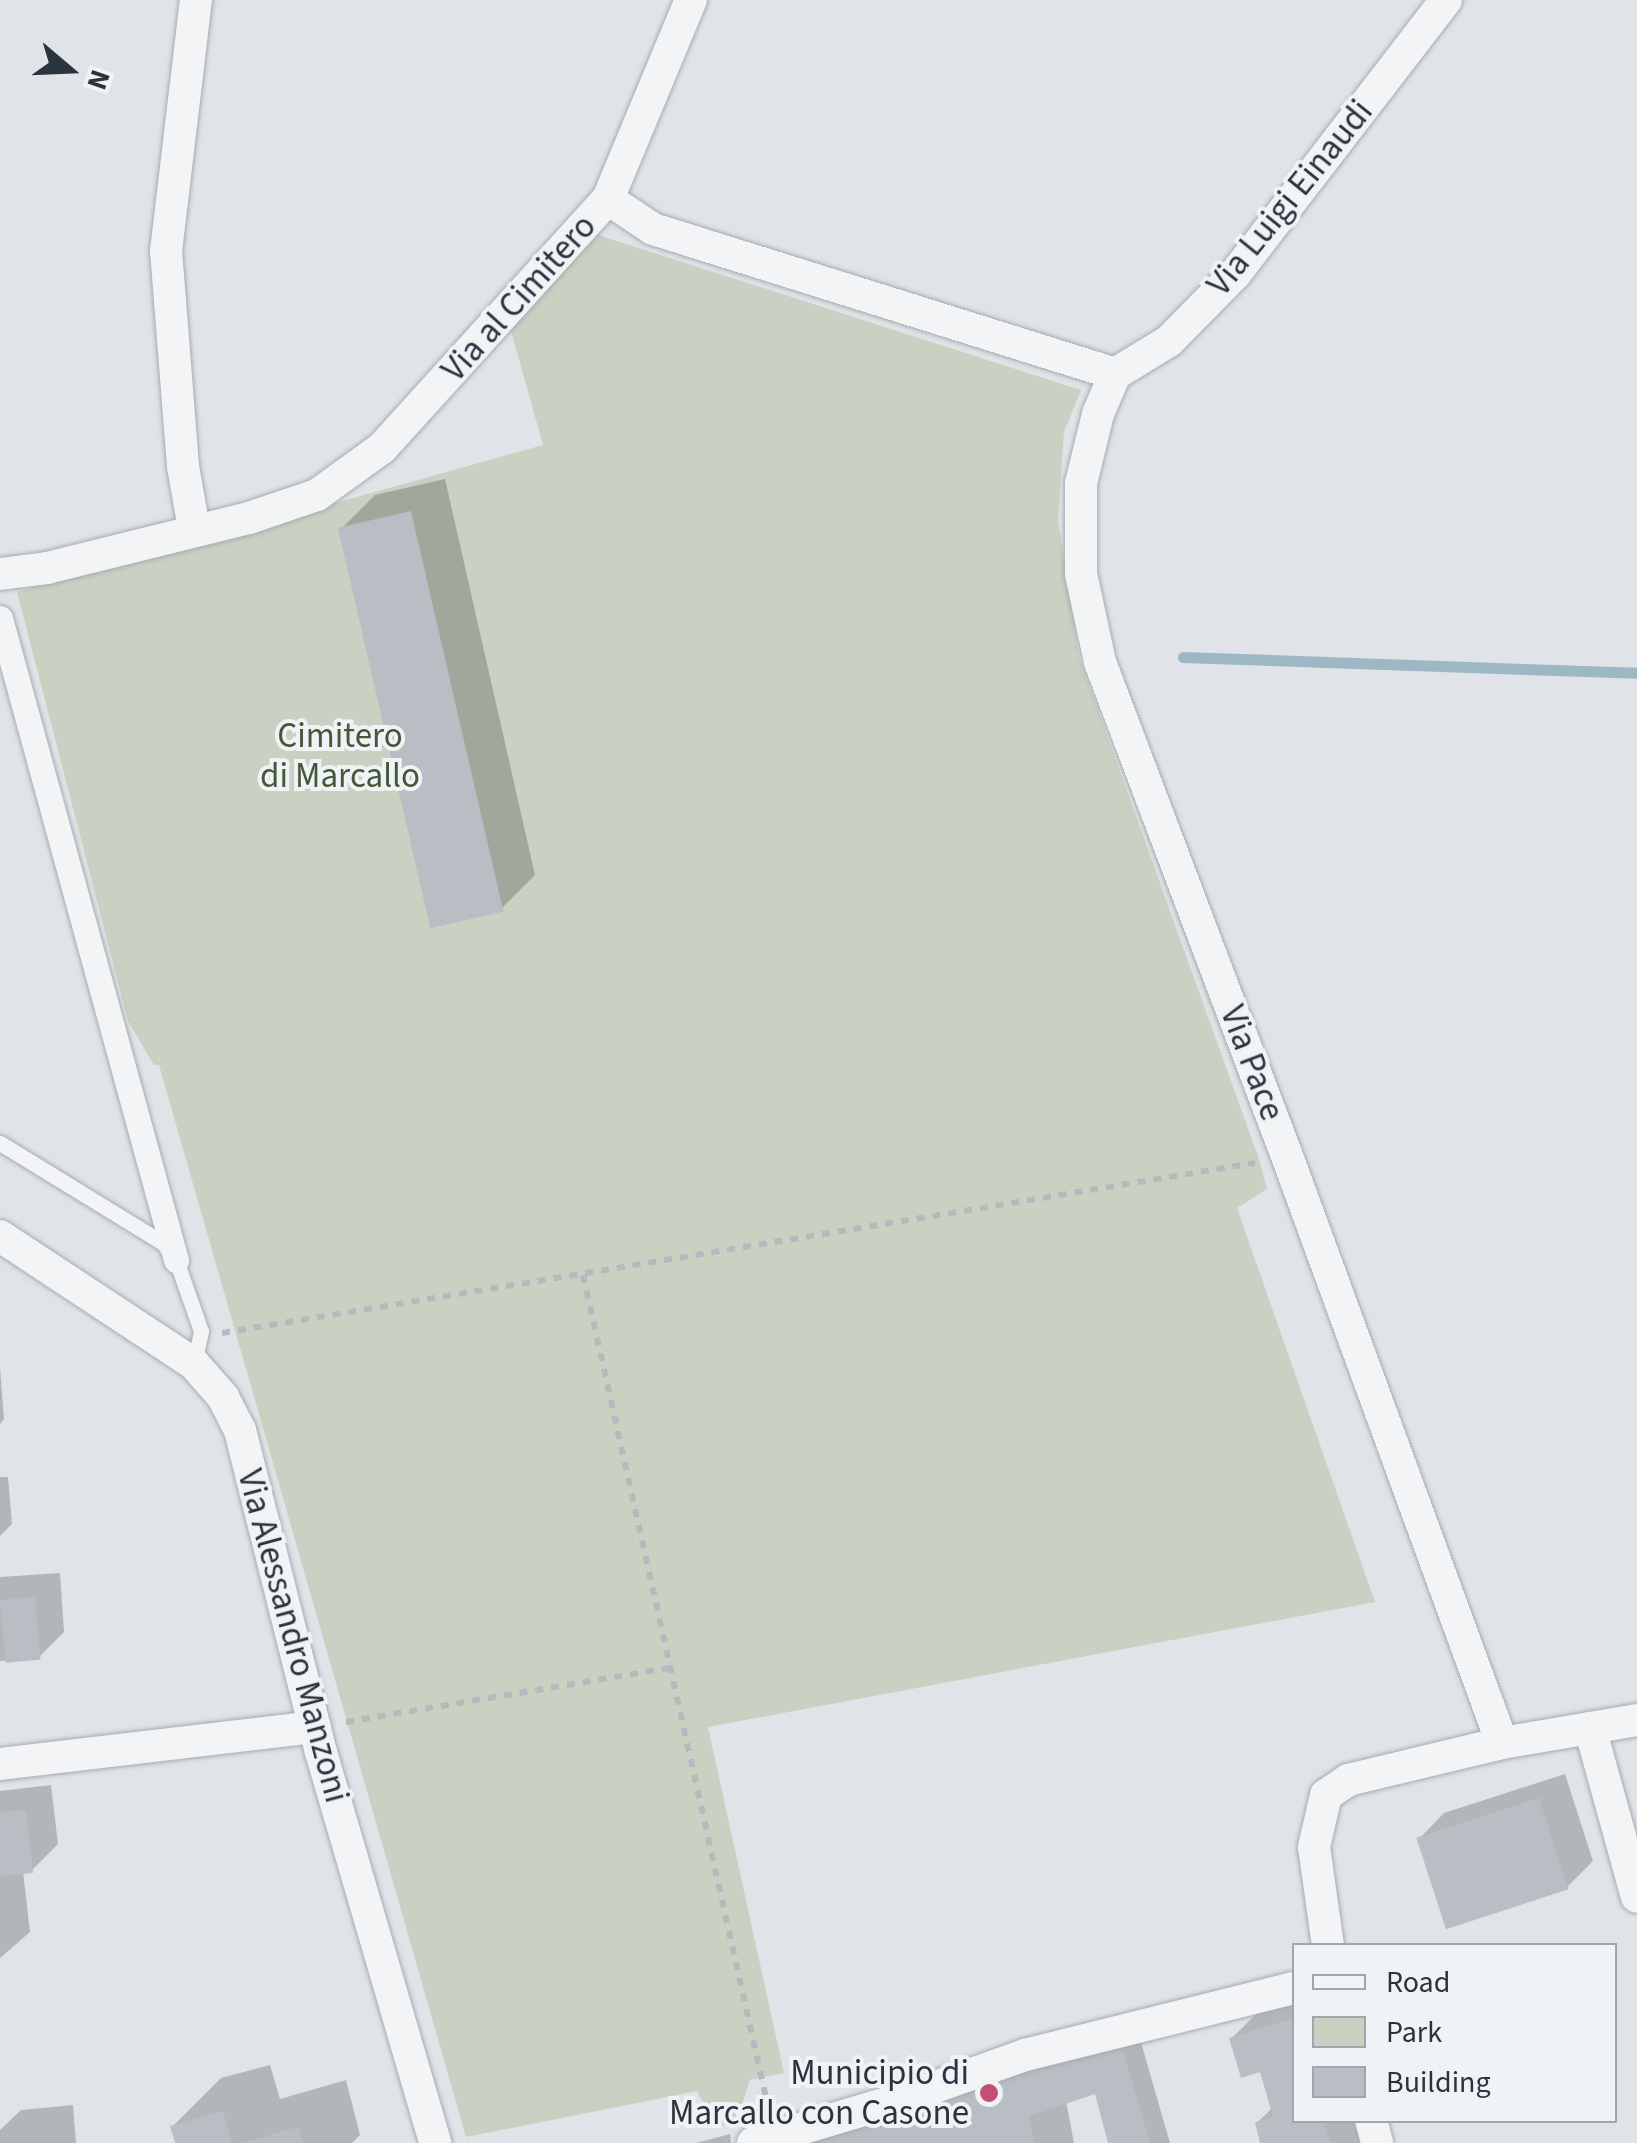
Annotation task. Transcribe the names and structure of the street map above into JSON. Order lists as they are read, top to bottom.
{
  "streets": {
    "street": [
      "Via Luigi Einaudi",
      "Via al Cimitero",
      "Via Pace",
      "Via Alessandro Manzoni"
    ]
  },
  "crossings": [
    ["Via Luigi Einaudi", "Via al Cimitero"],
    ["Via Luigi Einaudi", "Via Pace"],
    ["Via al Cimitero", "Via Pace"]
  ],
  "parks": ["Cimitero di Marcallo"],
  "places": ["Municipio di Marcallo con Casone"],
  "legend": ["Road", "Park", "Building"],
  "north": "right"
}
